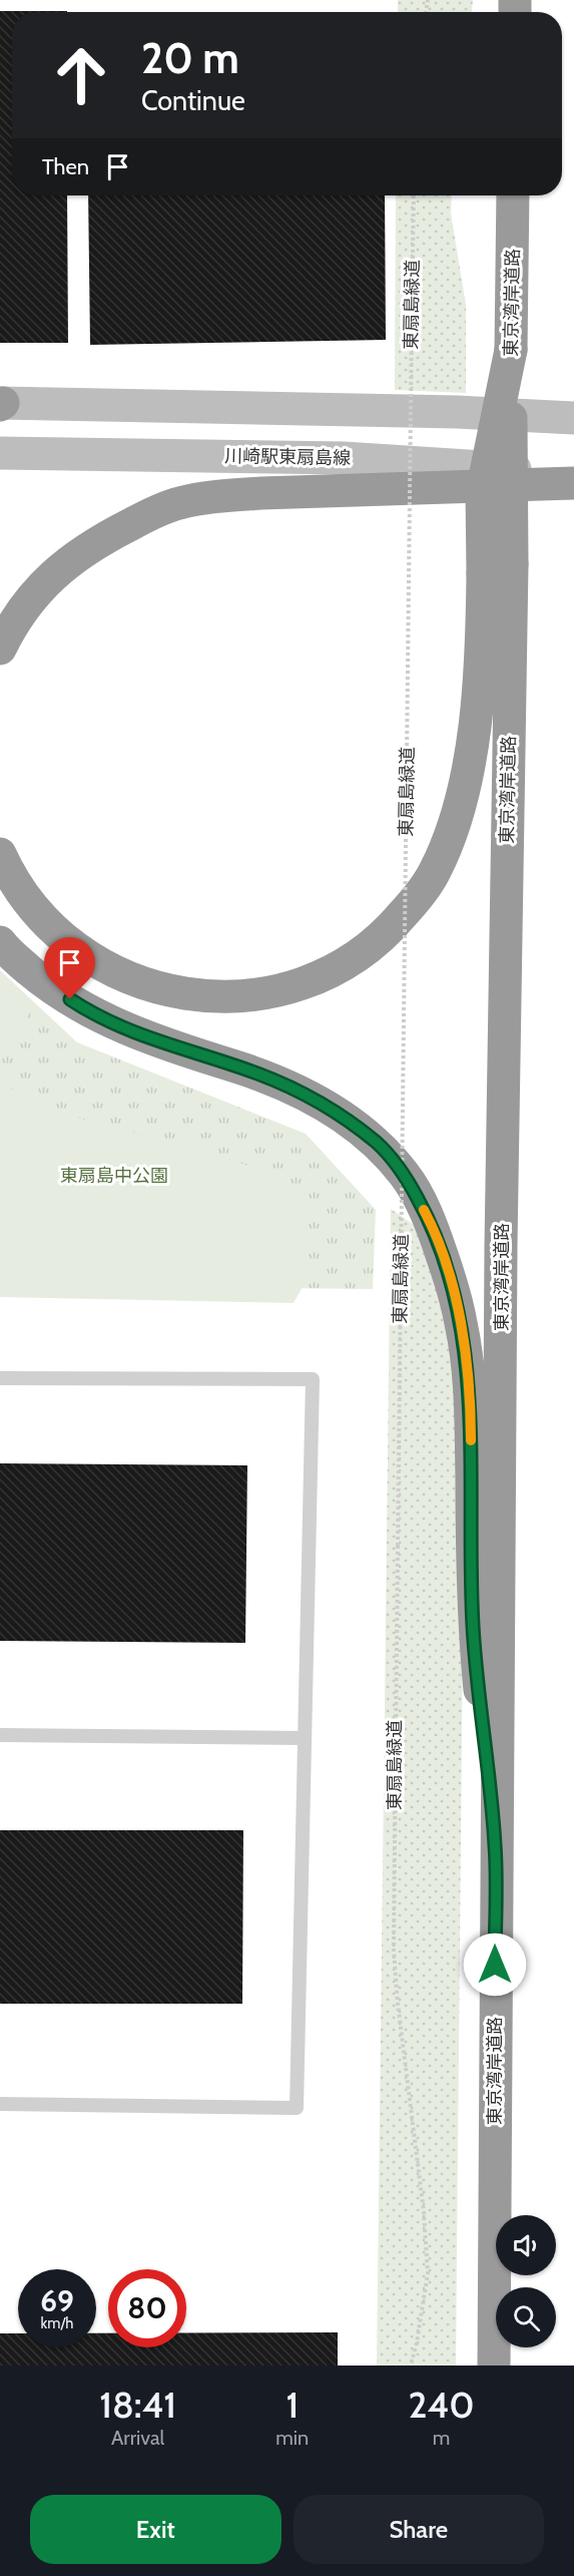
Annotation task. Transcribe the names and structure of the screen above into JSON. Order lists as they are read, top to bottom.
{
  "streets": {
    "highway": ["東京湾岸道路"],
    "street": ["川崎駅東扇島線"],
    "path": ["東扇島緑道"]
  },
  "parks": ["東扇島中公園"],
  "page": {
    "turn": ["20 m", "Continue"],
    "then": "Then",
    "speed": "69 km/h",
    "limit": "80",
    "eta": [
      "18:41",
      "Arrival",
      "1",
      "min",
      "240",
      "m"
    ],
    "buttons": ["Exit", "Share"]
  }
}
